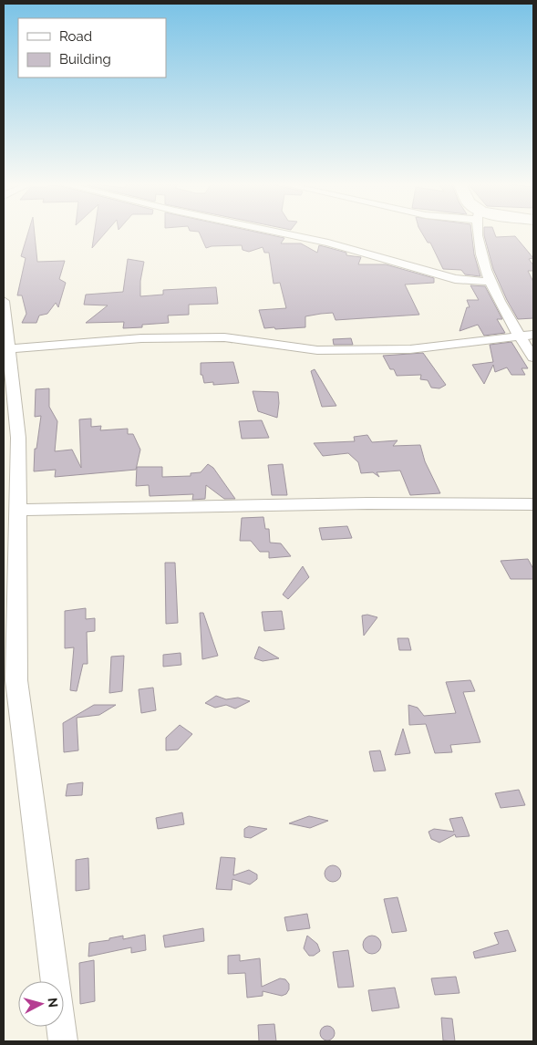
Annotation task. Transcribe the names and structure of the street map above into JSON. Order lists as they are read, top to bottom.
{
  "legend": ["Road", "Building"],
  "north": "right"
}
